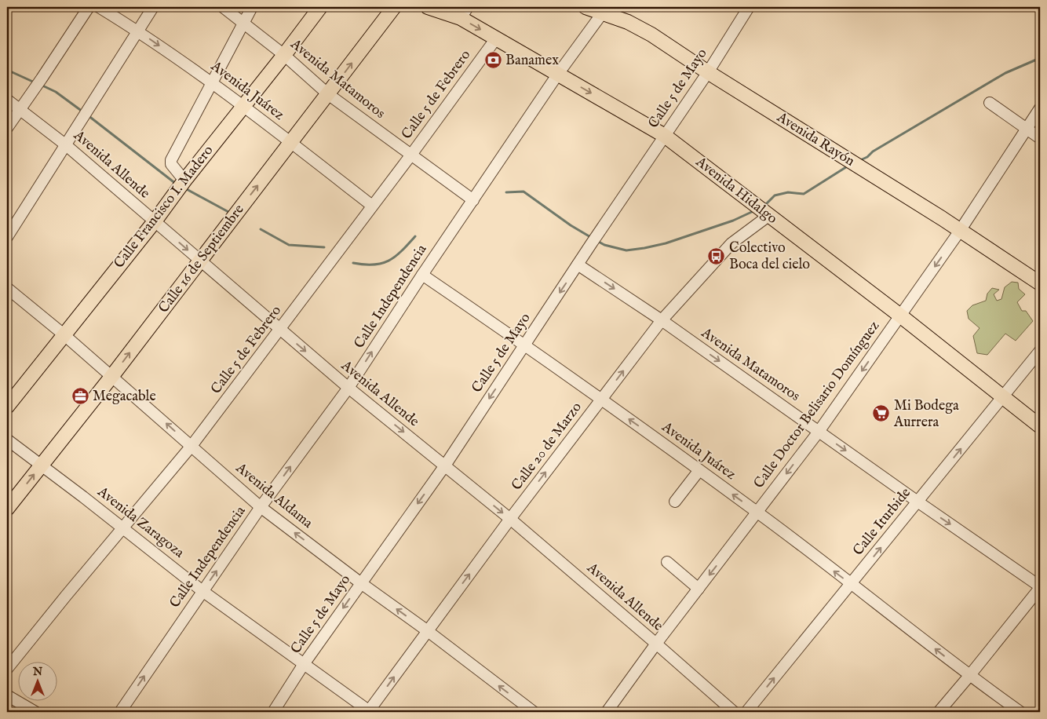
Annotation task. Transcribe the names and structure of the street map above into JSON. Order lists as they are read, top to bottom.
{
  "streets": {
    "main road": [
      "Avenida Rayón",
      "Avenida Hidalgo",
      "Calle Francisco I. Madero",
      "Calle 16 de Septiembre"
    ],
    "street": [
      "Avenida Matamoros",
      "Calle 5 de Mayo",
      "Avenida Juárez",
      "Calle 5 de Febrero",
      "Avenida Allende",
      "Calle Independencia",
      "Calle Doctor Belisario Domínguez",
      "Calle 20 de Marzo",
      "Avenida Aldama",
      "Calle Iturbide",
      "Avenida Zaragoza"
    ]
  },
  "crossings": [
    ["Avenida Matamoros", "Calle 5 de Mayo"],
    ["Avenida Matamoros", "Calle 5 de Febrero"],
    ["Avenida Matamoros", "Calle Francisco I. Madero"],
    ["Avenida Matamoros", "Calle 16 de Septiembre"],
    ["Avenida Matamoros", "Calle Independencia"],
    ["Avenida Matamoros", "Calle Doctor Belisario Domínguez"],
    ["Avenida Matamoros", "Calle 20 de Marzo"],
    ["Avenida Matamoros", "Calle Iturbide"],
    ["Calle 5 de Mayo", "Avenida Juárez"],
    ["Calle 5 de Mayo", "Avenida Rayón"],
    ["Calle 5 de Mayo", "Avenida Allende"],
    ["Calle 5 de Mayo", "Avenida Hidalgo"],
    ["Calle 5 de Mayo", "Avenida Aldama"],
    ["Calle 5 de Mayo", "Avenida Zaragoza"],
    ["Avenida Juárez", "Calle 5 de Febrero"],
    ["Avenida Juárez", "Calle Francisco I. Madero"],
    ["Avenida Juárez", "Calle 16 de Septiembre"],
    ["Avenida Juárez", "Calle Independencia"],
    ["Avenida Juárez", "Calle Doctor Belisario Domínguez"],
    ["Avenida Juárez", "Calle 20 de Marzo"],
    ["Avenida Juárez", "Calle Iturbide"],
    ["Calle 5 de Febrero", "Avenida Allende"],
    ["Calle 5 de Febrero", "Avenida Hidalgo"],
    ["Calle 5 de Febrero", "Avenida Aldama"],
    ["Calle 5 de Febrero", "Avenida Zaragoza"],
    ["Avenida Rayón", "Calle Independencia"],
    ["Avenida Rayón", "Calle Doctor Belisario Domínguez"],
    ["Avenida Allende", "Calle Francisco I. Madero"],
    ["Avenida Allende", "Calle 16 de Septiembre"],
    ["Avenida Allende", "Calle Independencia"],
    ["Avenida Allende", "Calle Doctor Belisario Domínguez"],
    ["Avenida Allende", "Calle 20 de Marzo"],
    ["Avenida Hidalgo", "Calle Independencia"],
    ["Avenida Hidalgo", "Calle Doctor Belisario Domínguez"],
    ["Avenida Hidalgo", "Calle 20 de Marzo"],
    ["Avenida Hidalgo", "Calle Iturbide"],
    ["Calle Francisco I. Madero", "Avenida Aldama"],
    ["Calle 16 de Septiembre", "Avenida Aldama"],
    ["Calle 16 de Septiembre", "Avenida Zaragoza"],
    ["Calle Independencia", "Avenida Aldama"],
    ["Calle Independencia", "Avenida Zaragoza"],
    ["Calle 20 de Marzo", "Avenida Aldama"],
    ["Calle 20 de Marzo", "Avenida Zaragoza"]
  ],
  "one_way": [
    "Avenida Matamoros",
    "Calle 5 de Mayo",
    "Avenida Allende",
    "Calle 16 de Septiembre",
    "Calle Independencia",
    "Calle Doctor Belisario Domínguez",
    "Calle 20 de Marzo",
    "Avenida Aldama",
    "Calle Iturbide"
  ],
  "places": {
    "bank": ["Banamex"],
    "bus stop": ["Colectivo Boca del cielo"],
    "office": ["Megacable"],
    "supermarket": ["Mi Bodega Aurrera"]
  },
  "north": "top"
}
